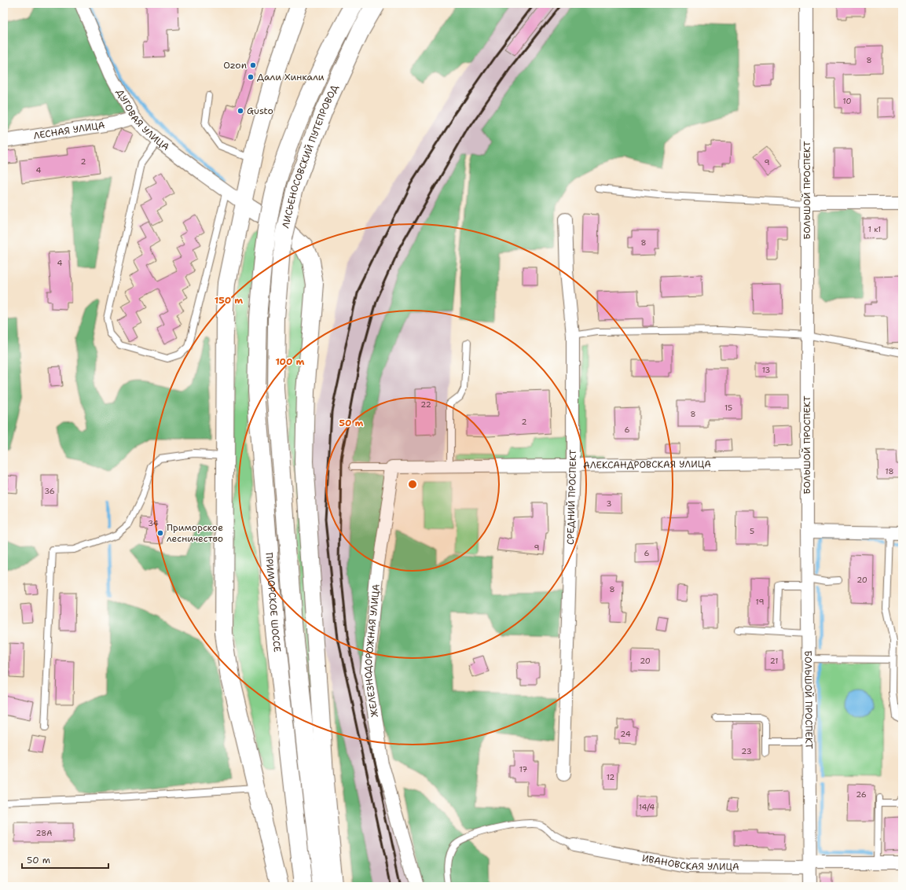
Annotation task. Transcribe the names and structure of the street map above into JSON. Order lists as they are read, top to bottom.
{
  "streets": {
    "main road": ["ЛИСЬЕНОСОВСКИЙ ПУТЕПРОВОД", "ПРИМОРСКОЕ ШОССЕ"],
    "street": [
      "ДУГОВАЯ УЛИЦА",
      "ЛЕСНАЯ УЛИЦА",
      "БОЛЬШОЙ ПРОСПЕКТ",
      "АЛЕКСАНДРОВСКАЯ УЛИЦА",
      "СРЕДНИЙ ПРОСПЕКТ",
      "ЖЕЛЕЗНОДОРОЖНАЯ УЛИЦА",
      "ИВАНОВСКАЯ УЛИЦА"
    ]
  },
  "crossings": [
    ["ДУГОВАЯ УЛИЦА", "ЛЕСНАЯ УЛИЦА"],
    ["ЛИСЬЕНОСОВСКИЙ ПУТЕПРОВОД", "ПРИМОРСКОЕ ШОССЕ"],
    ["БОЛЬШОЙ ПРОСПЕКТ", "АЛЕКСАНДРОВСКАЯ УЛИЦА"],
    ["БОЛЬШОЙ ПРОСПЕКТ", "ИВАНОВСКАЯ УЛИЦА"],
    ["АЛЕКСАНДРОВСКАЯ УЛИЦА", "СРЕДНИЙ ПРОСПЕКТ"],
    ["АЛЕКСАНДРОВСКАЯ УЛИЦА", "ЖЕЛЕЗНОДОРОЖНАЯ УЛИЦА"]
  ],
  "places": [
    "Ozon",
    "Дали Хинкали",
    "Gusto",
    "Приморское лесничество"
  ],
  "house_numbers": [
    "8",
    "10",
    "2",
    "9",
    "4",
    "1 к1",
    "8",
    "4",
    "13",
    "22",
    "15",
    "8",
    "2",
    "6",
    "18",
    "36",
    "3",
    "34",
    "5",
    "9",
    "6",
    "20",
    "8",
    "19",
    "20",
    "21",
    "24",
    "23",
    "17",
    "12",
    "26",
    "14/4",
    "28А"
  ],
  "scale_bar": "50 m",
  "rings": ["150 m", "100 m", "50 m"]
}
